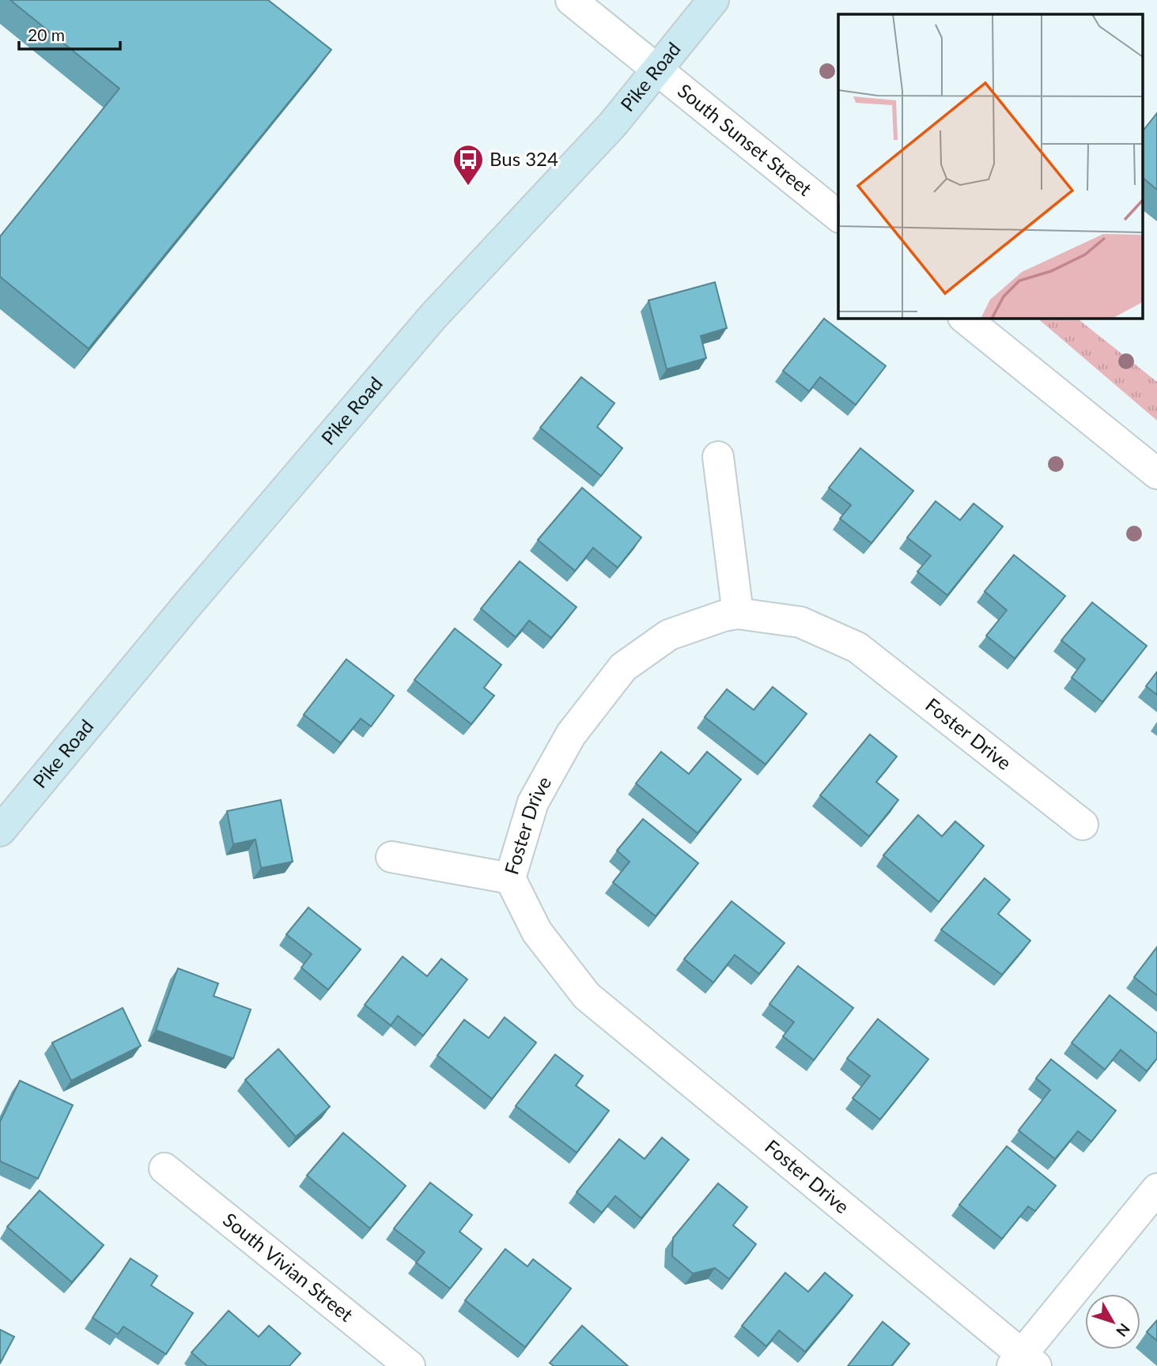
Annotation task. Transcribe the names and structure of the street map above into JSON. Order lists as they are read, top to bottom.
{
  "streets": {
    "main road": ["Pike Road"],
    "street": ["South Sunset Street", "Foster Drive", "South Vivian Street"]
  },
  "crossings": [
    ["Pike Road", "South Sunset Street"]
  ],
  "places": {
    "bus stop": ["Bus 324"]
  },
  "scale_bar": "20 m",
  "north": "bottom right"
}
